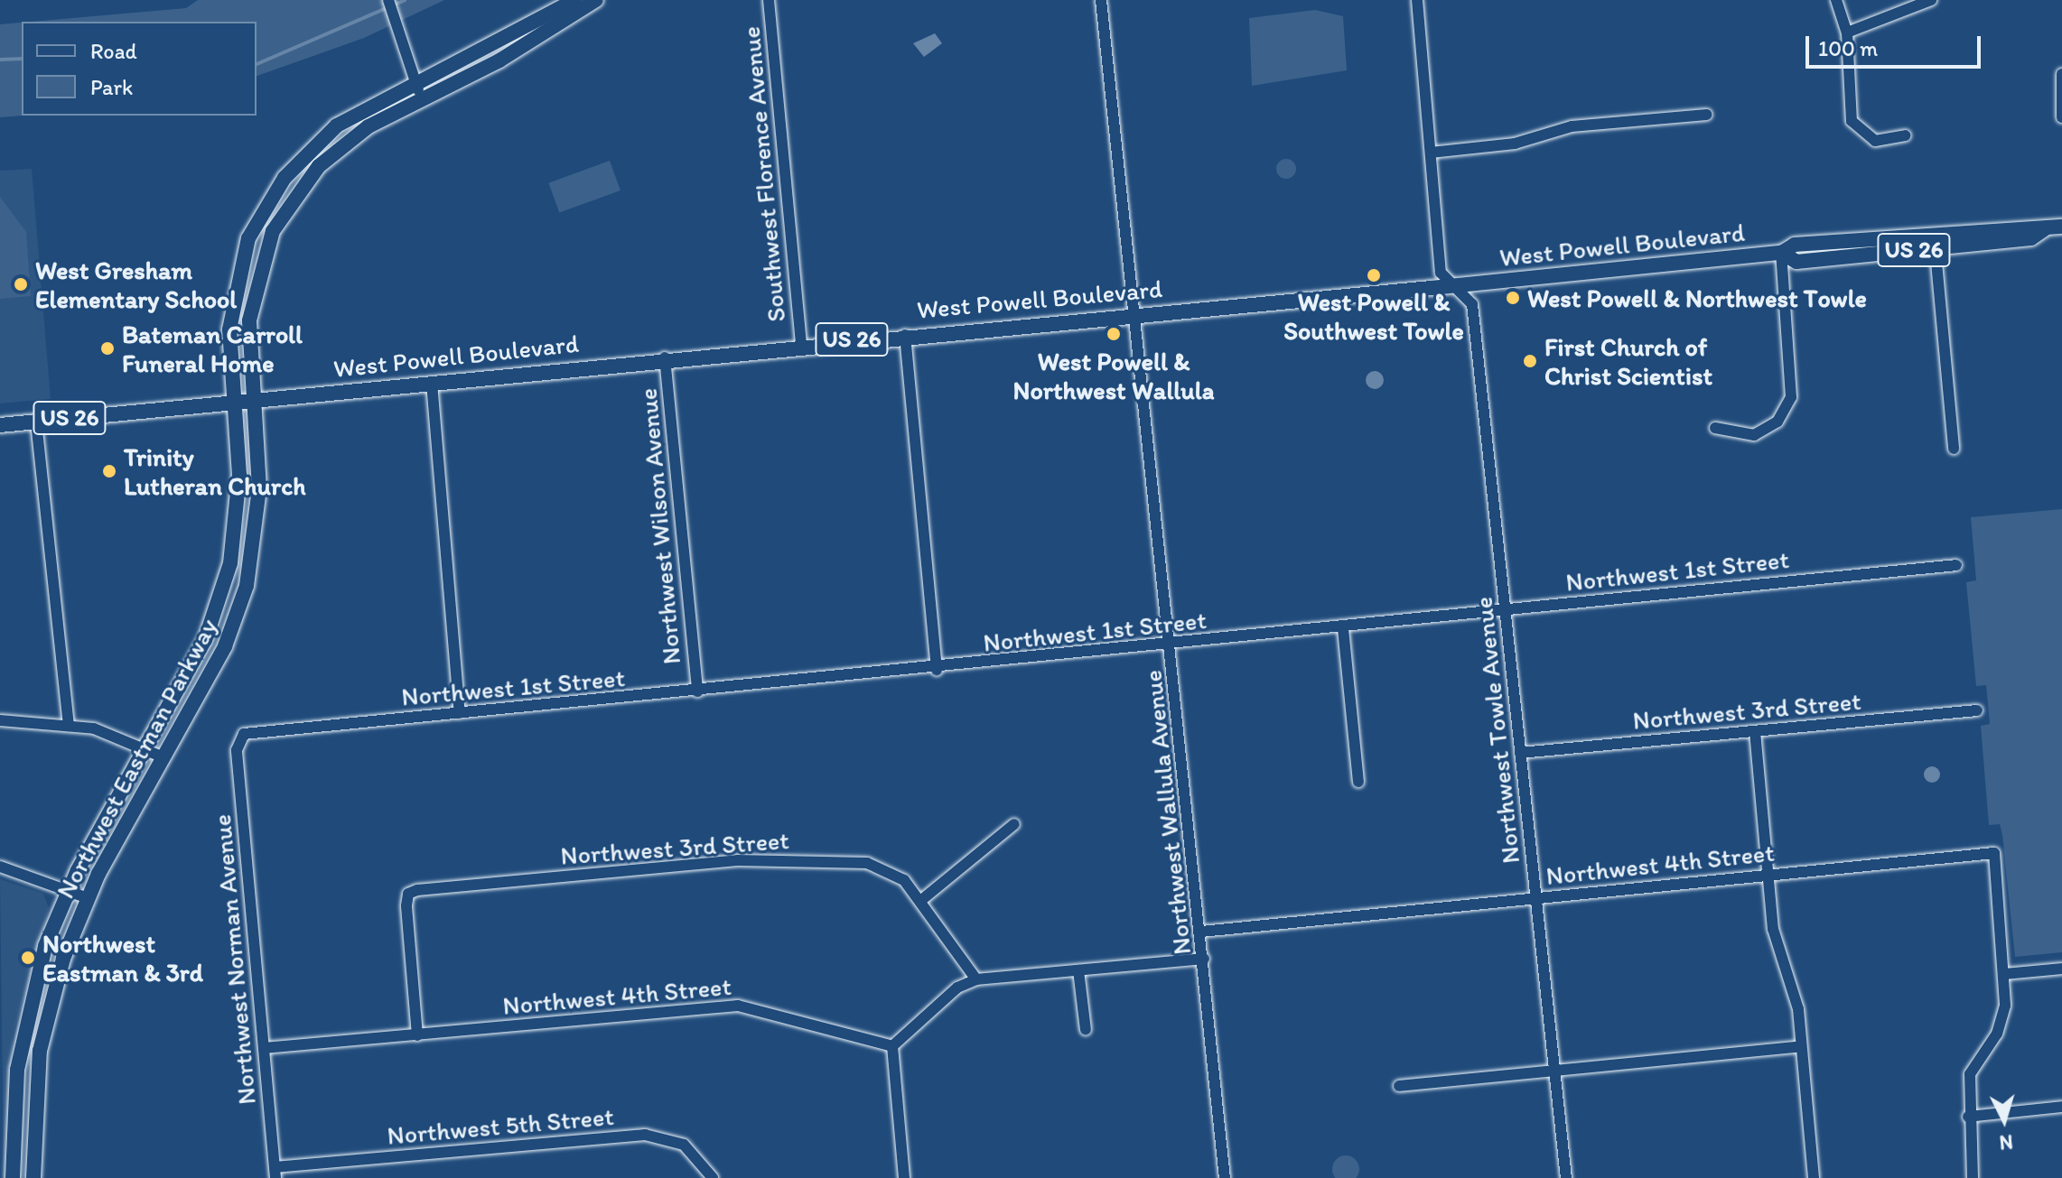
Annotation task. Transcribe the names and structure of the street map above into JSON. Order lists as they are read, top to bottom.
{
  "streets": {
    "main road": ["West Powell Boulevard", "US 26", "Northwest Eastman Parkway"],
    "street": [
      "Southwest Florence Avenue",
      "Northwest Wilson Avenue",
      "Northwest 1st Street",
      "Northwest 3rd Street",
      "Northwest Towle Avenue",
      "Northwest Wallula Avenue",
      "Northwest 4th Street",
      "Northwest Norman Avenue",
      "Northwest 5th Street"
    ]
  },
  "crossings": [
    ["Southwest Florence Avenue", "West Powell Boulevard"],
    ["West Powell Boulevard", "Northwest Wilson Avenue"],
    ["West Powell Boulevard", "Northwest Towle Avenue"],
    ["West Powell Boulevard", "Northwest Eastman Parkway"],
    ["West Powell Boulevard", "Northwest Wallula Avenue"],
    ["Northwest Wilson Avenue", "Northwest 1st Street"],
    ["Northwest 1st Street", "Northwest Towle Avenue"],
    ["Northwest 1st Street", "Northwest Wallula Avenue"],
    ["Northwest 1st Street", "Northwest Norman Avenue"],
    ["Northwest 3rd Street", "Northwest Towle Avenue"],
    ["Northwest 3rd Street", "Northwest 4th Street"],
    ["Northwest Towle Avenue", "Northwest 4th Street"],
    ["Northwest Wallula Avenue", "Northwest 4th Street"],
    ["Northwest 4th Street", "Northwest Norman Avenue"],
    ["Northwest Norman Avenue", "Northwest 5th Street"]
  ],
  "places": [
    "West Powell & Southwest Towle",
    "West Gresham Elementary School",
    "West Powell & Northwest Towle",
    "West Powell & Northwest Wallula",
    "Bateman Carroll Funeral Home",
    "First Church of Christ Scientist",
    "Trinity Lutheran Church",
    "Northwest Eastman & 3rd"
  ],
  "legend": ["Road", "Park"],
  "scale_bar": "100 m",
  "north": "bottom"
}
